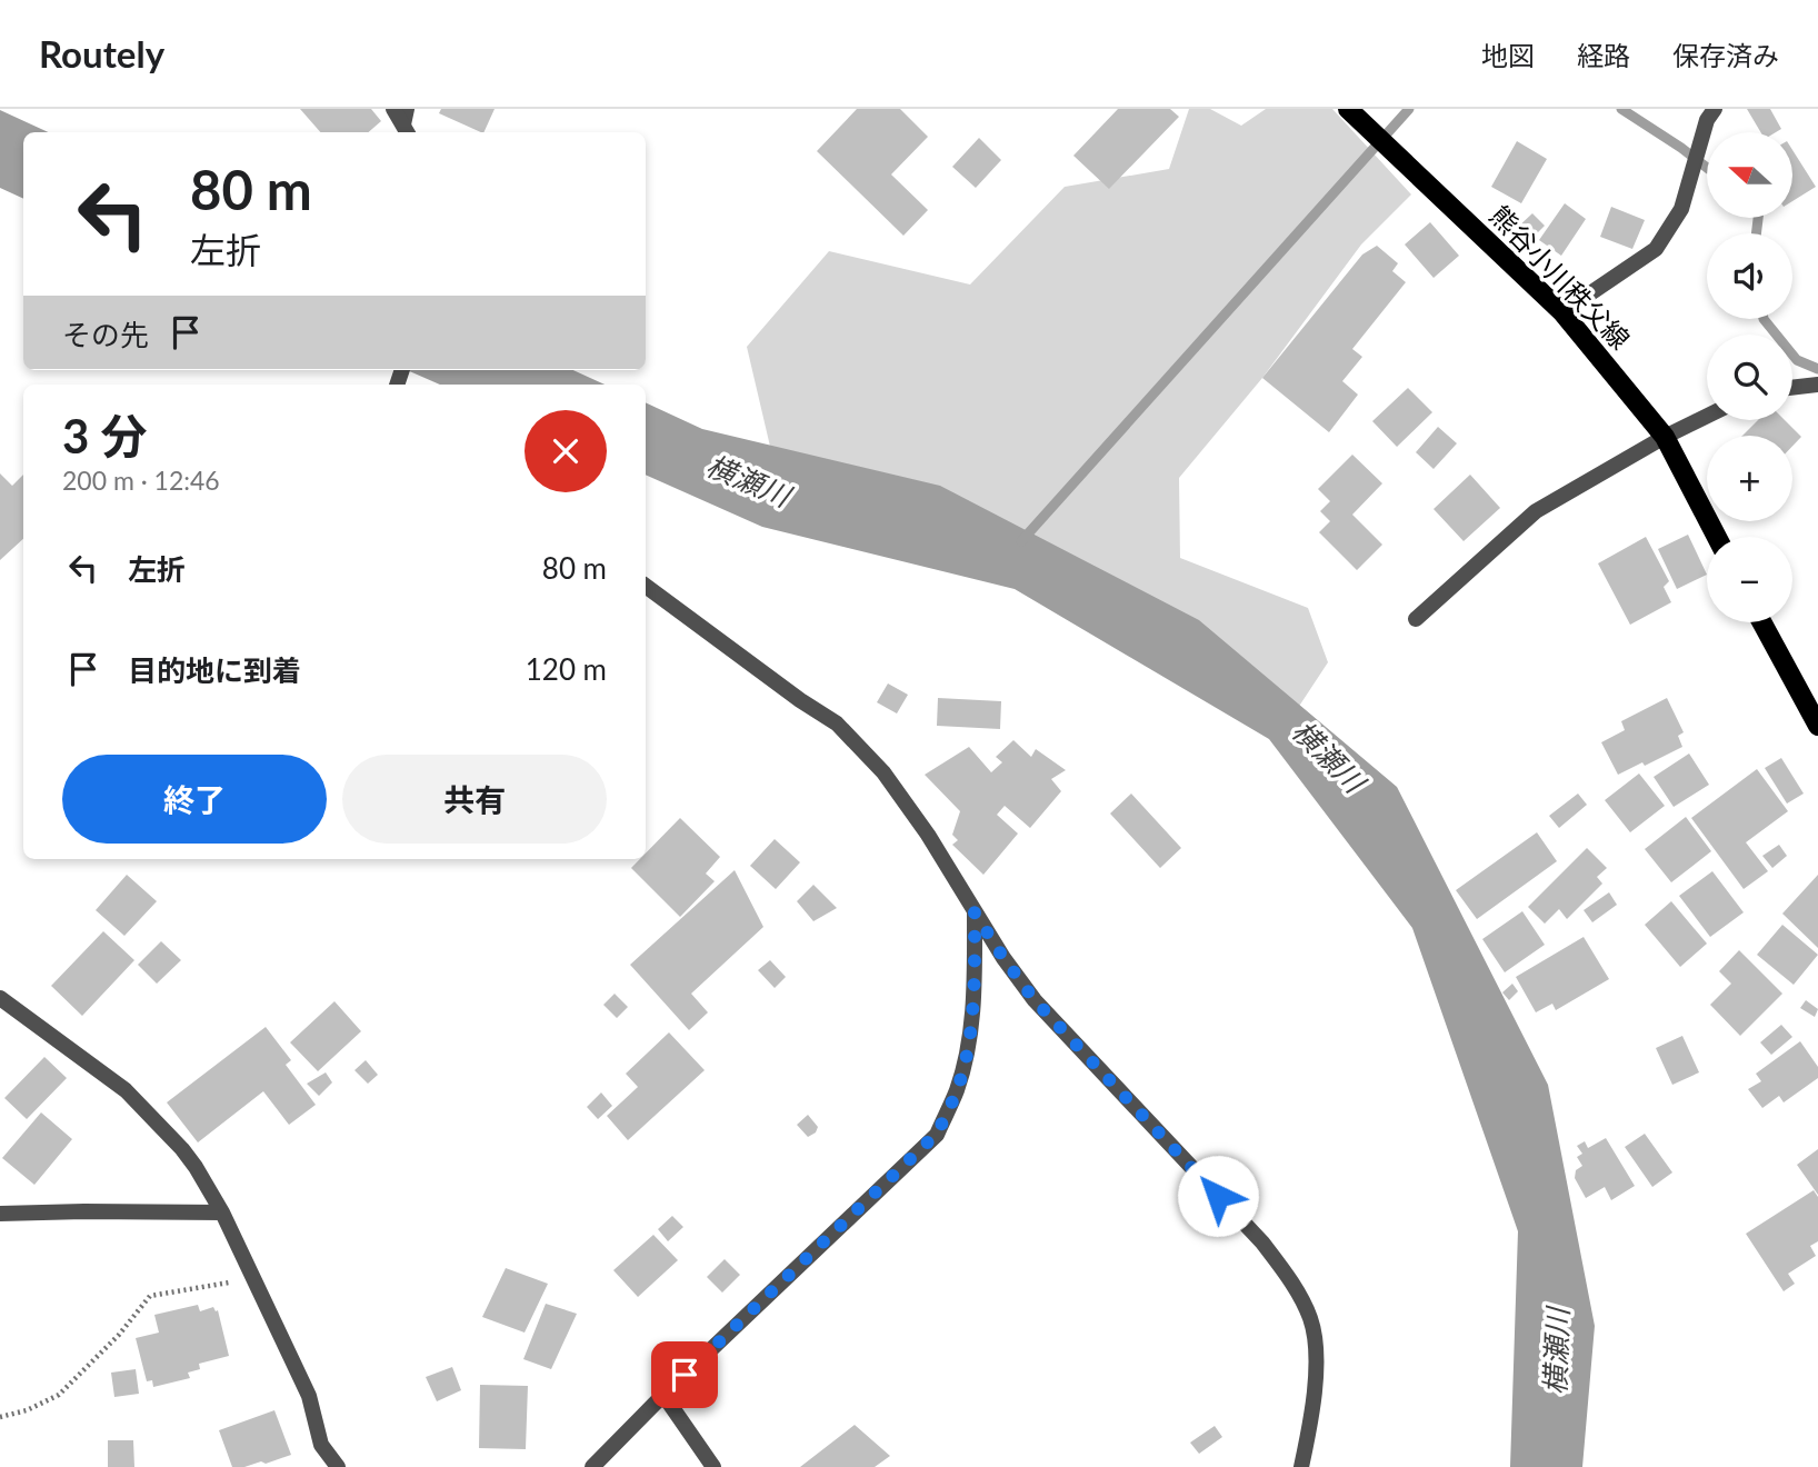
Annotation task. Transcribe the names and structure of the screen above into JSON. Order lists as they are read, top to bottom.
{
  "streets": {
    "main road": ["熊谷小川秩父線"]
  },
  "water": ["横瀬川"],
  "north": "left",
  "page": {
    "header": "Routely",
    "nav": ["地図", "経路", "保存済み"],
    "map_buttons": ["+", "−"],
    "turn": ["80 m", "左折"],
    "then": "その先",
    "heading": ["3 分", "200 m · 12:46"],
    "list": [
      {
        "name": "左折",
        "value": "80 m"
      },
      {
        "name": "目的地に到着",
        "value": "120 m"
      }
    ],
    "buttons": ["終了", "共有"]
  }
}
